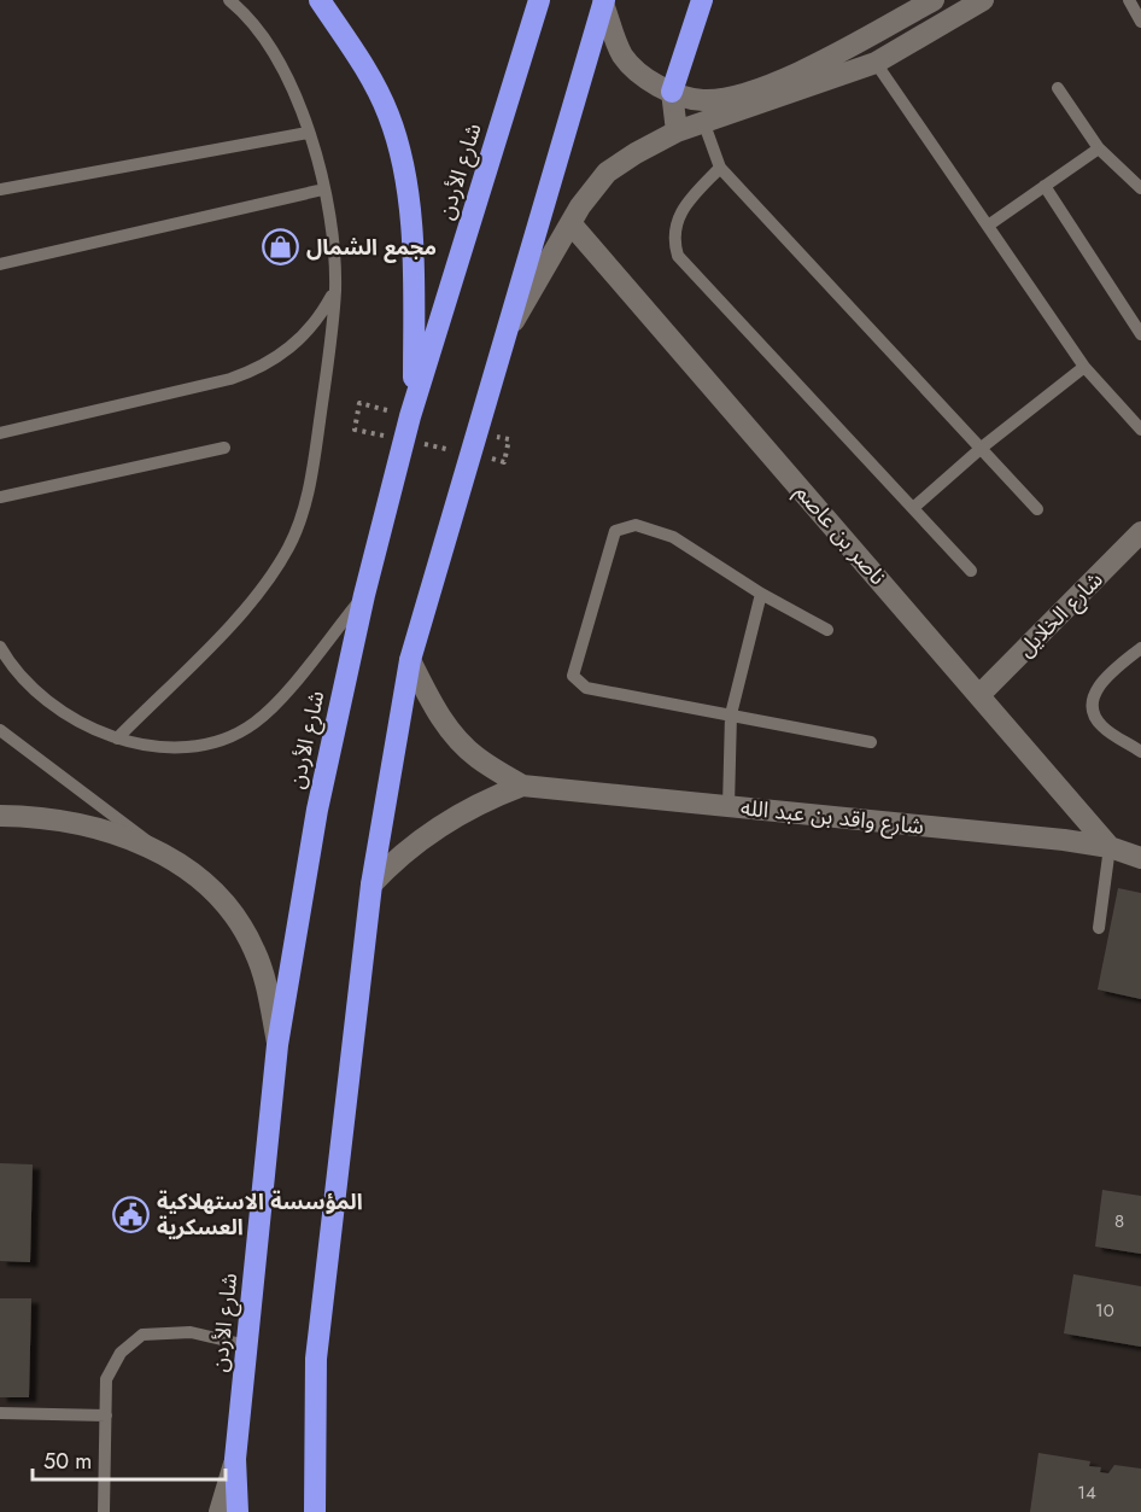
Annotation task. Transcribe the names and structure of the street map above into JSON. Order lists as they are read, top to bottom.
{
  "streets": {
    "highway": ["شارع الأردن"],
    "street": ["ناصر بن عاصم", "شارع الخلايل", "شارع واقد بن عبد الله"]
  },
  "crossings": [
    ["ناصر بن عاصم", "شارع الخلايل"],
    ["ناصر بن عاصم", "شارع واقد بن عبد الله"]
  ],
  "places": {
    "shop": ["مجمع الشمال"],
    "public building": ["المؤسسة الاستهلاكية العسكرية"]
  },
  "house_numbers": ["8", "10", "14"],
  "scale_bar": "50 m"
}
